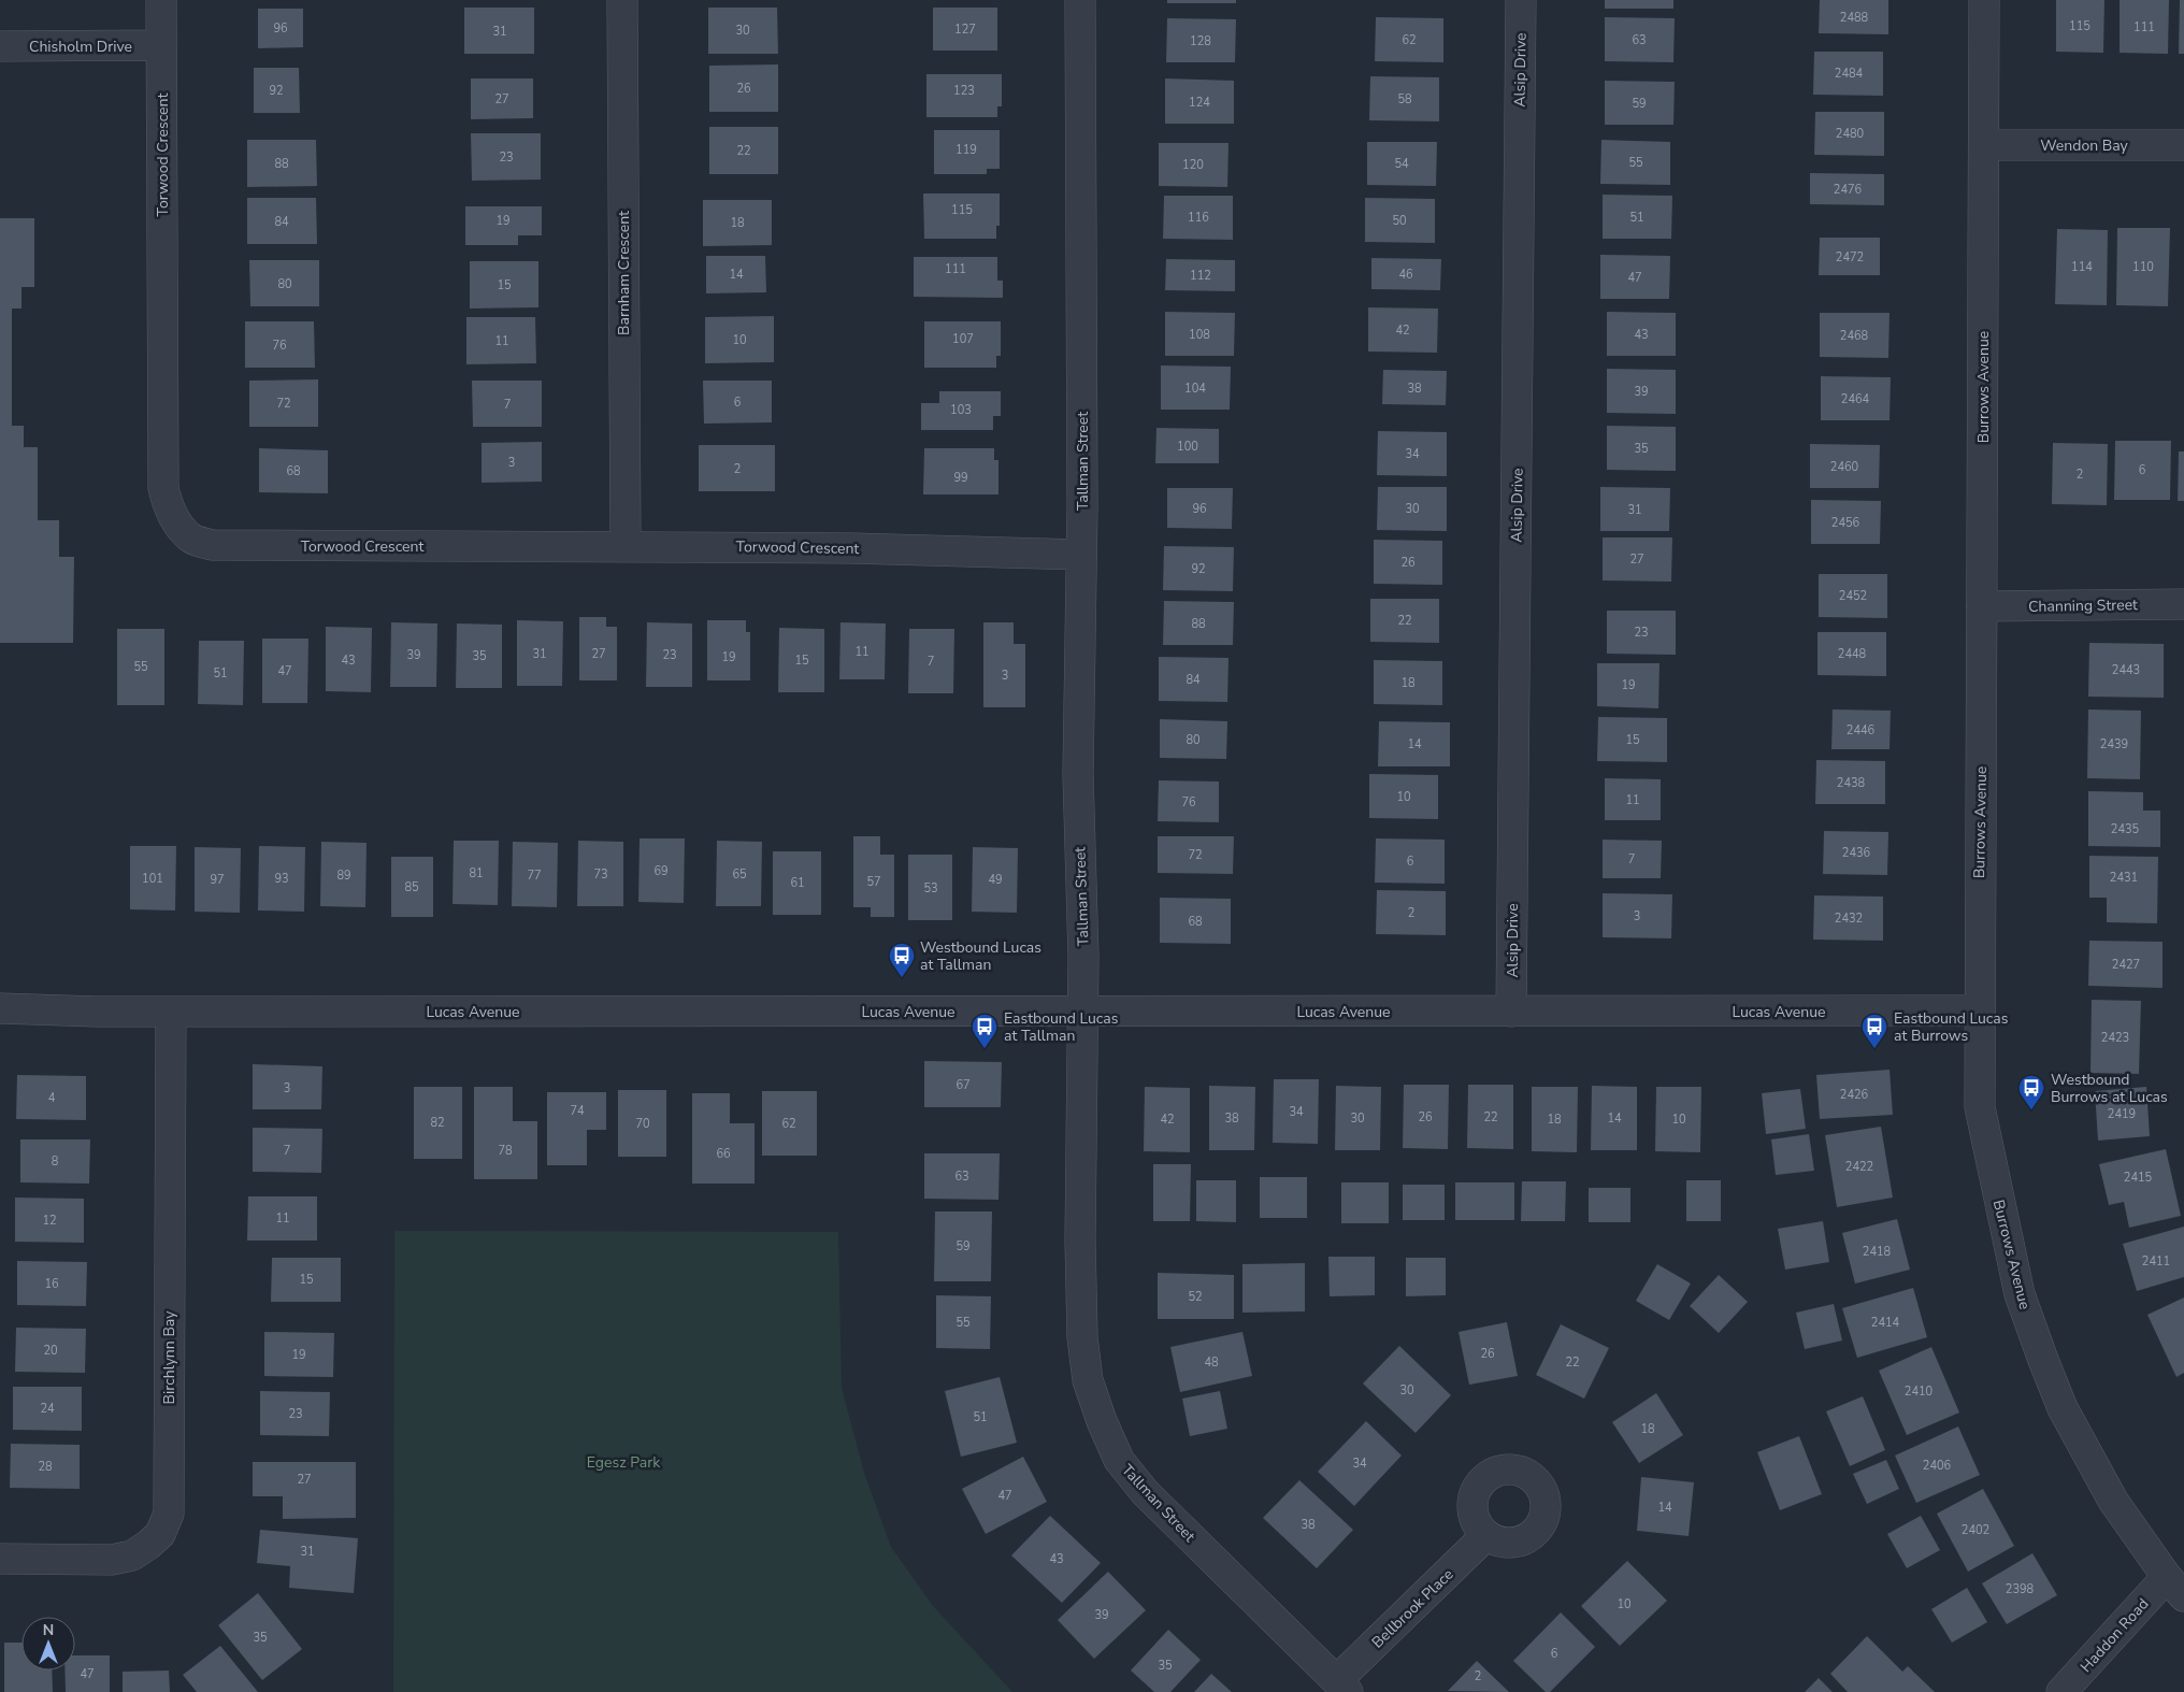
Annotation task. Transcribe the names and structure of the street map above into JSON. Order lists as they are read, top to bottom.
{
  "streets": {
    "street": [
      "Chisholm Drive",
      "Alsip Drive",
      "Wendon Bay",
      "Torwood Crescent",
      "Barnham Crescent",
      "Burrows Avenue",
      "Tallman Street",
      "Channing Street",
      "Lucas Avenue",
      "Birchlynn Bay",
      "Bellbrook Place",
      "Haddon Road"
    ]
  },
  "crossings": [
    ["Chisholm Drive", "Torwood Crescent"],
    ["Alsip Drive", "Lucas Avenue"],
    ["Wendon Bay", "Burrows Avenue"],
    ["Torwood Crescent", "Barnham Crescent"],
    ["Torwood Crescent", "Tallman Street"],
    ["Burrows Avenue", "Channing Street"],
    ["Burrows Avenue", "Lucas Avenue"],
    ["Burrows Avenue", "Haddon Road"],
    ["Tallman Street", "Lucas Avenue"],
    ["Tallman Street", "Bellbrook Place"],
    ["Lucas Avenue", "Birchlynn Bay"]
  ],
  "parks": ["Egesz Park"],
  "places": {
    "bus stop": [
      "Westbound Lucas at Tallman",
      "Eastbound Lucas at Tallman",
      "Eastbound Lucas at Burrows",
      "Westbound Burrows at Lucas"
    ]
  },
  "house_numbers": [
    "2488",
    "115",
    "111",
    "96",
    "127",
    "30",
    "31",
    "62",
    "63",
    "128",
    "2484",
    "26",
    "92",
    "123",
    "27",
    "58",
    "124",
    "59",
    "2480",
    "119",
    "22",
    "23",
    "55",
    "88",
    "54",
    "120",
    "2476",
    "115",
    "116",
    "51",
    "19",
    "50",
    "84",
    "18",
    "2472",
    "114",
    "110",
    "111",
    "14",
    "46",
    "112",
    "47",
    "80",
    "15",
    "42",
    "108",
    "43",
    "2468",
    "107",
    "10",
    "11",
    "76",
    "104",
    "38",
    "39",
    "2464",
    "6",
    "72",
    "7",
    "103",
    "100",
    "35",
    "34",
    "3",
    "2460",
    "2",
    "6",
    "68",
    "2",
    "99",
    "96",
    "30",
    "31",
    "2456",
    "27",
    "26",
    "92",
    "2452",
    "22",
    "88",
    "23",
    "11",
    "31",
    "27",
    "2448",
    "39",
    "23",
    "35",
    "19",
    "43",
    "15",
    "7",
    "55",
    "2443",
    "47",
    "51",
    "3",
    "84",
    "18",
    "19",
    "2446",
    "80",
    "15",
    "14",
    "2439",
    "2438",
    "10",
    "11",
    "76",
    "2435",
    "2436",
    "72",
    "7",
    "6",
    "69",
    "81",
    "73",
    "65",
    "89",
    "77",
    "2431",
    "101",
    "93",
    "97",
    "49",
    "57",
    "61",
    "85",
    "53",
    "2",
    "3",
    "2432",
    "68",
    "2427",
    "2423",
    "67",
    "3",
    "2426",
    "4",
    "74",
    "34",
    "2419",
    "26",
    "22",
    "38",
    "30",
    "14",
    "42",
    "18",
    "10",
    "82",
    "70",
    "62",
    "7",
    "78",
    "66",
    "8",
    "2422",
    "63",
    "2415",
    "11",
    "12",
    "59",
    "2418",
    "2411",
    "15",
    "16",
    "52",
    "55",
    "2414",
    "20",
    "26",
    "19",
    "48",
    "22",
    "30",
    "2410",
    "24",
    "23",
    "51",
    "18",
    "34",
    "2406",
    "28",
    "27",
    "47",
    "14",
    "38",
    "2402",
    "31",
    "43",
    "2398",
    "10",
    "39",
    "35",
    "6",
    "35",
    "47",
    "2"
  ],
  "north": "top"
}
